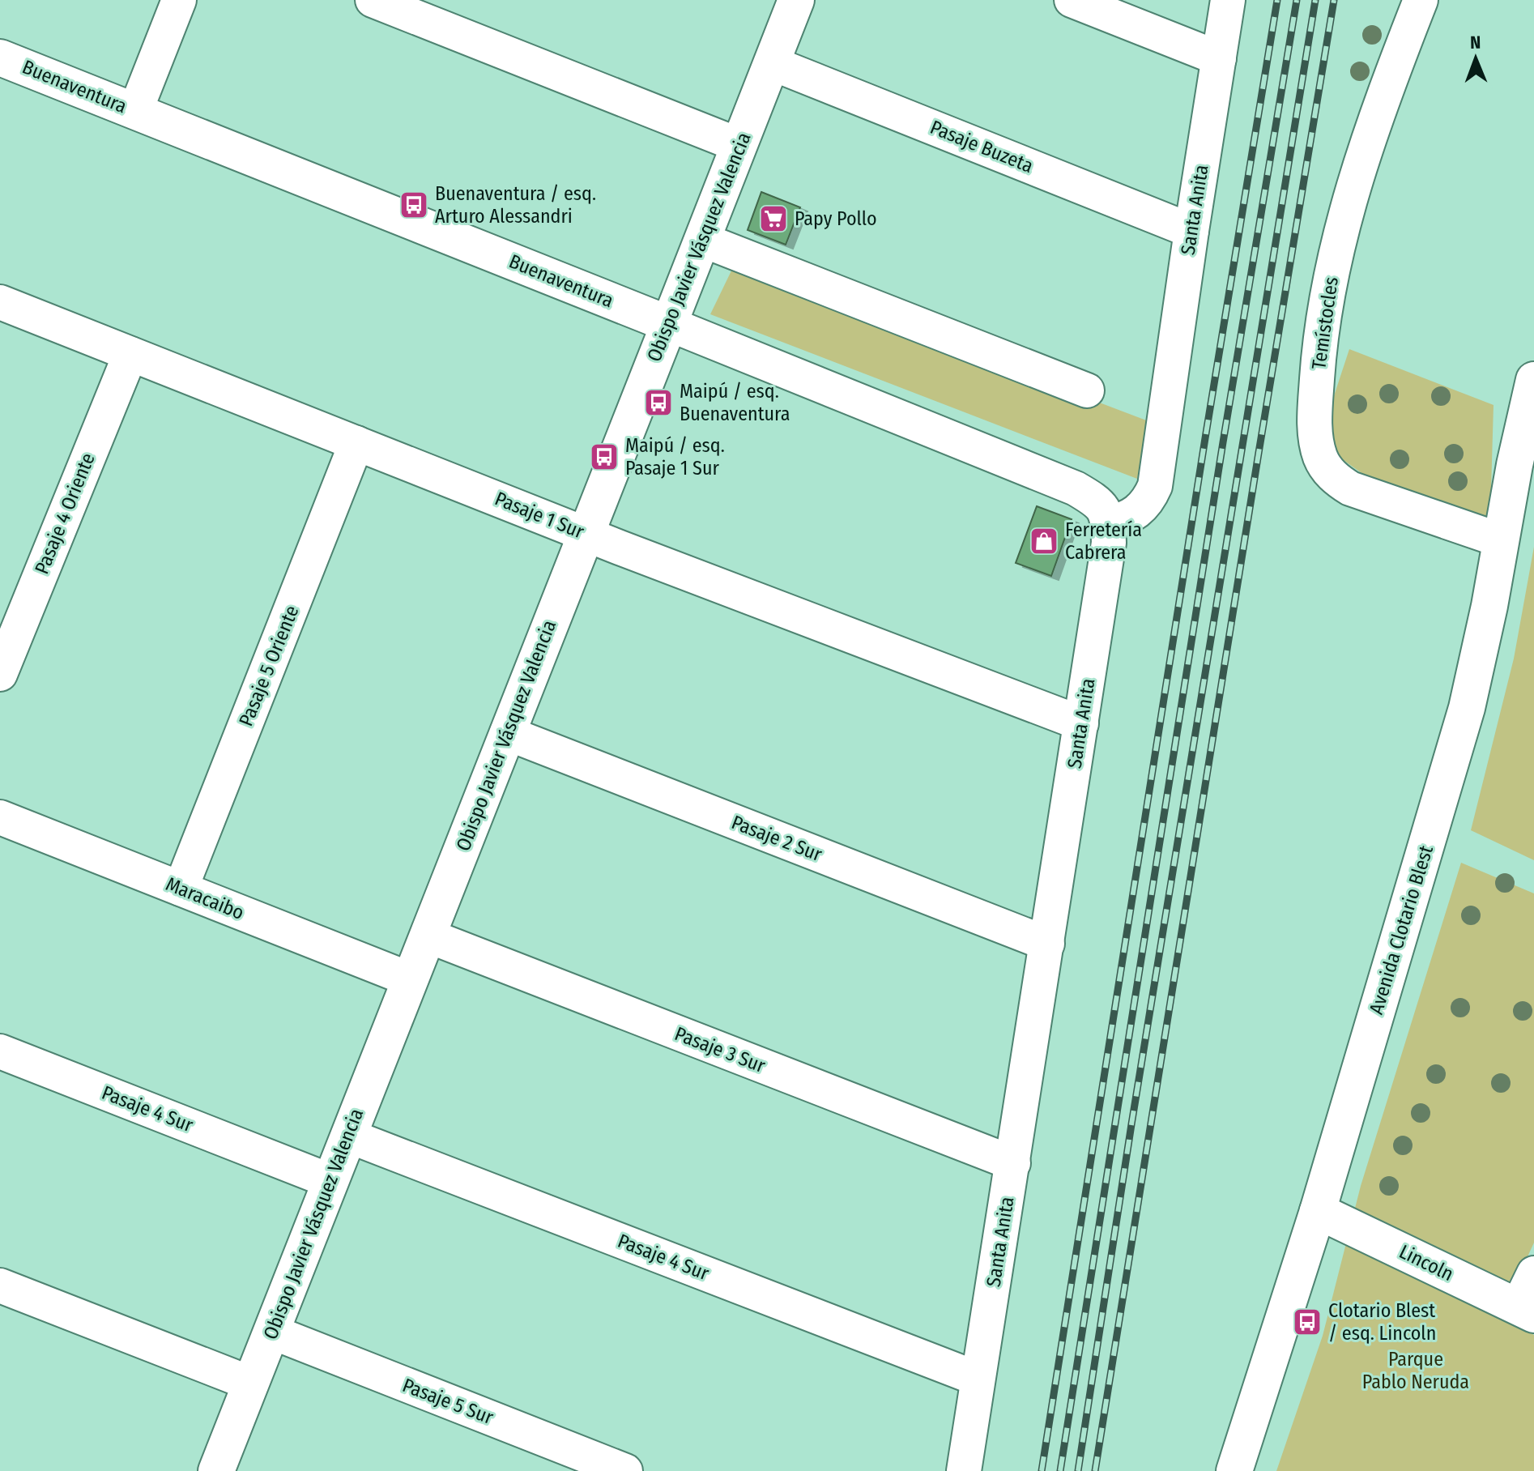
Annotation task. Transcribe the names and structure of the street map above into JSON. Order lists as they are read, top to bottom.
{
  "streets": {
    "main road": [
      "Buenaventura",
      "Obispo Javier Vásquez Valencia",
      "Avenida Clotario Blest",
      "Lincoln"
    ],
    "street": [
      "Pasaje Buzeta",
      "Santa Anita",
      "Temístocles",
      "Pasaje 4 Oriente",
      "Pasaje 1 Sur",
      "Pasaje 5 Oriente",
      "Pasaje 2 Sur",
      "Maracaibo",
      "Pasaje 3 Sur",
      "Pasaje 4 Sur",
      "Pasaje 5 Sur"
    ]
  },
  "crossings": [
    ["Buenaventura", "Santa Anita"],
    ["Buenaventura", "Obispo Javier Vásquez Valencia"],
    ["Pasaje Buzeta", "Santa Anita"],
    ["Pasaje Buzeta", "Obispo Javier Vásquez Valencia"],
    ["Santa Anita", "Pasaje 1 Sur"],
    ["Santa Anita", "Pasaje 2 Sur"],
    ["Santa Anita", "Pasaje 3 Sur"],
    ["Santa Anita", "Pasaje 4 Sur"],
    ["Obispo Javier Vásquez Valencia", "Pasaje 1 Sur"],
    ["Obispo Javier Vásquez Valencia", "Pasaje 2 Sur"],
    ["Obispo Javier Vásquez Valencia", "Maracaibo"],
    ["Obispo Javier Vásquez Valencia", "Pasaje 3 Sur"],
    ["Obispo Javier Vásquez Valencia", "Pasaje 4 Sur"],
    ["Obispo Javier Vásquez Valencia", "Pasaje 5 Sur"],
    ["Temístocles", "Avenida Clotario Blest"],
    ["Pasaje 4 Oriente", "Pasaje 1 Sur"],
    ["Pasaje 1 Sur", "Pasaje 5 Oriente"],
    ["Pasaje 5 Oriente", "Maracaibo"],
    ["Avenida Clotario Blest", "Lincoln"]
  ],
  "parks": ["Parque Pablo Neruda"],
  "places": {
    "bus stop": [
      "Buenaventura / esq. Arturo Alessandri",
      "Maipú / esq. Buenaventura",
      "Maipú / esq. Pasaje 1 Sur",
      "Clotario Blest / esq. Lincoln"
    ],
    "supermarket": ["Papy Pollo"],
    "shop": ["Ferretería Cabrera"]
  },
  "north": "top"
}
